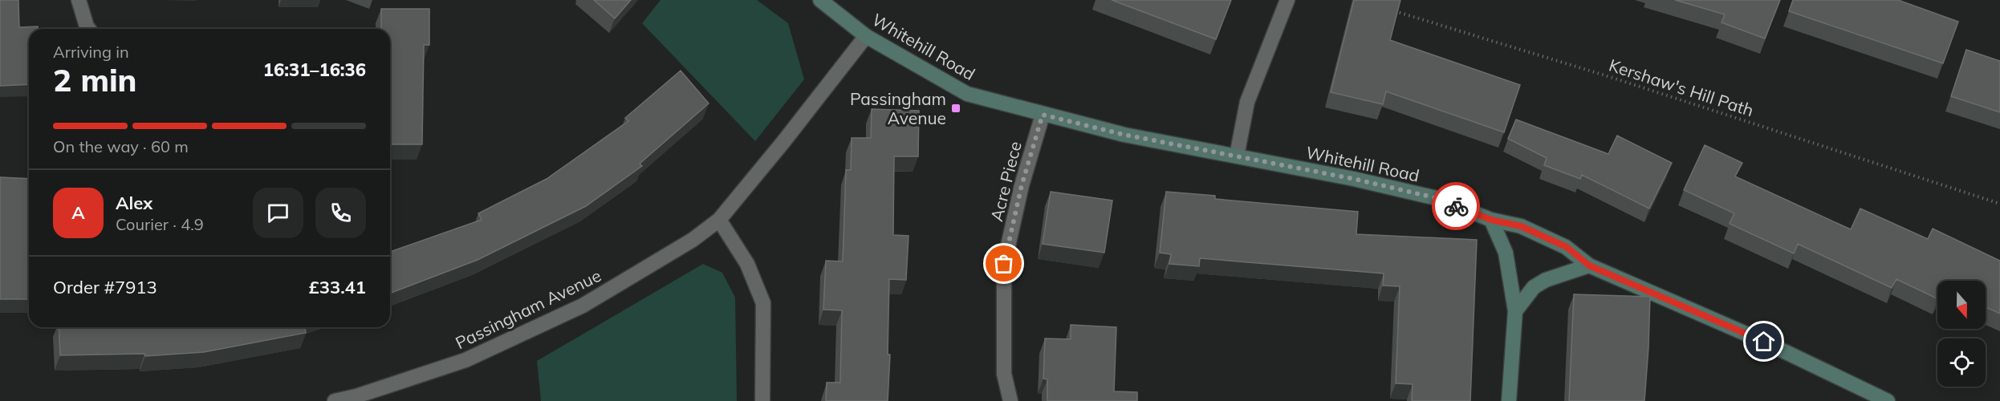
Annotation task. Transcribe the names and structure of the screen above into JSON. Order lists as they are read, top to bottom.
{
  "streets": {
    "street": ["Whitehill Road", "Acre Piece", "Passingham Avenue"],
    "path": ["Kershaw's Hill Path"]
  },
  "crossings": [
    ["Whitehill Road", "Acre Piece"],
    ["Whitehill Road", "Passingham Avenue"]
  ],
  "places": {
    "transit": ["Passingham Avenue"]
  },
  "north": "bottom",
  "page": {
    "heading": ["2 min", "Arriving in", "16:31–16:36"],
    "panel": [
      "Alex",
      "Courier · 4.9",
      "Order #7913",
      "£33.41"
    ],
    "bar": "On the way · 60 m",
    "round": "A"
  }
}
